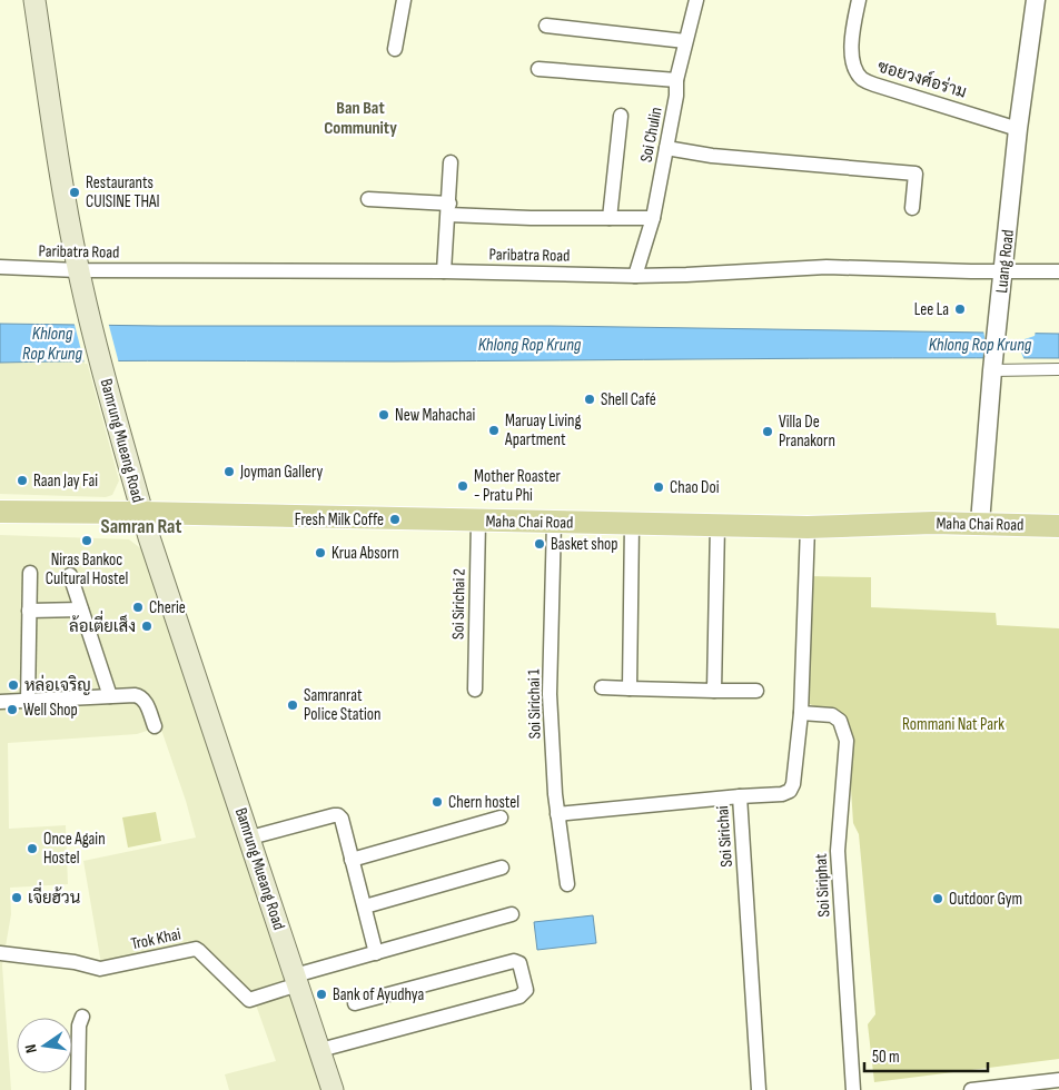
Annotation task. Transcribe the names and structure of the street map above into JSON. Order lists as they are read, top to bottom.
{
  "streets": {
    "main road": ["Bamrung Mueang Road", "Maha Chai Road"],
    "street": [
      "ซอยวงศ์อร่าม",
      "Soi Chulin",
      "Paribatra Road",
      "Luang Road",
      "Soi Sirichai 2",
      "Soi Sirichai 1",
      "Soi Sirichai",
      "Soi Siriphat",
      "Trok Khai"
    ]
  },
  "crossings": [
    ["ซอยวงศ์อร่าม", "Luang Road"],
    ["Soi Chulin", "Paribatra Road"],
    ["Paribatra Road", "Luang Road"],
    ["Paribatra Road", "Bamrung Mueang Road"],
    ["Luang Road", "Maha Chai Road"],
    ["Bamrung Mueang Road", "Maha Chai Road"],
    ["Bamrung Mueang Road", "Trok Khai"],
    ["Maha Chai Road", "Soi Sirichai 2"],
    ["Maha Chai Road", "Soi Sirichai 1"],
    ["Maha Chai Road", "Soi Sirichai"],
    ["Soi Sirichai", "Soi Siriphat"]
  ],
  "districts": ["Ban Bat Community", "Samran Rat"],
  "water": ["Khlong Rop Krung"],
  "parks": ["Rommani Nat Park"],
  "places": [
    "Restaurants CUISINE THAI",
    "Lee La",
    "Shell Café",
    "New Mahachai",
    "Maruay Living Apartment",
    "Villa De Pranakorn",
    "Joyman Gallery",
    "Raan Jay Fai",
    "Mother Roaster - Pratu Phi",
    "Chao Doi",
    "Fresh Milk Coffe",
    "Niras Bankoc Cultural Hostel",
    "Basket shop",
    "Krua Absorn",
    "Cherie",
    "ล้อเตี่ยเส็ง",
    "หล่อเจริญ",
    "Samranrat Police Station",
    "Well Shop",
    "Chern hostel",
    "Once Again Hostel",
    "เจี่ยฮ้วน",
    "Outdoor Gym",
    "Bank of Ayudhya"
  ],
  "scale_bar": "50 m",
  "north": "left"
}
